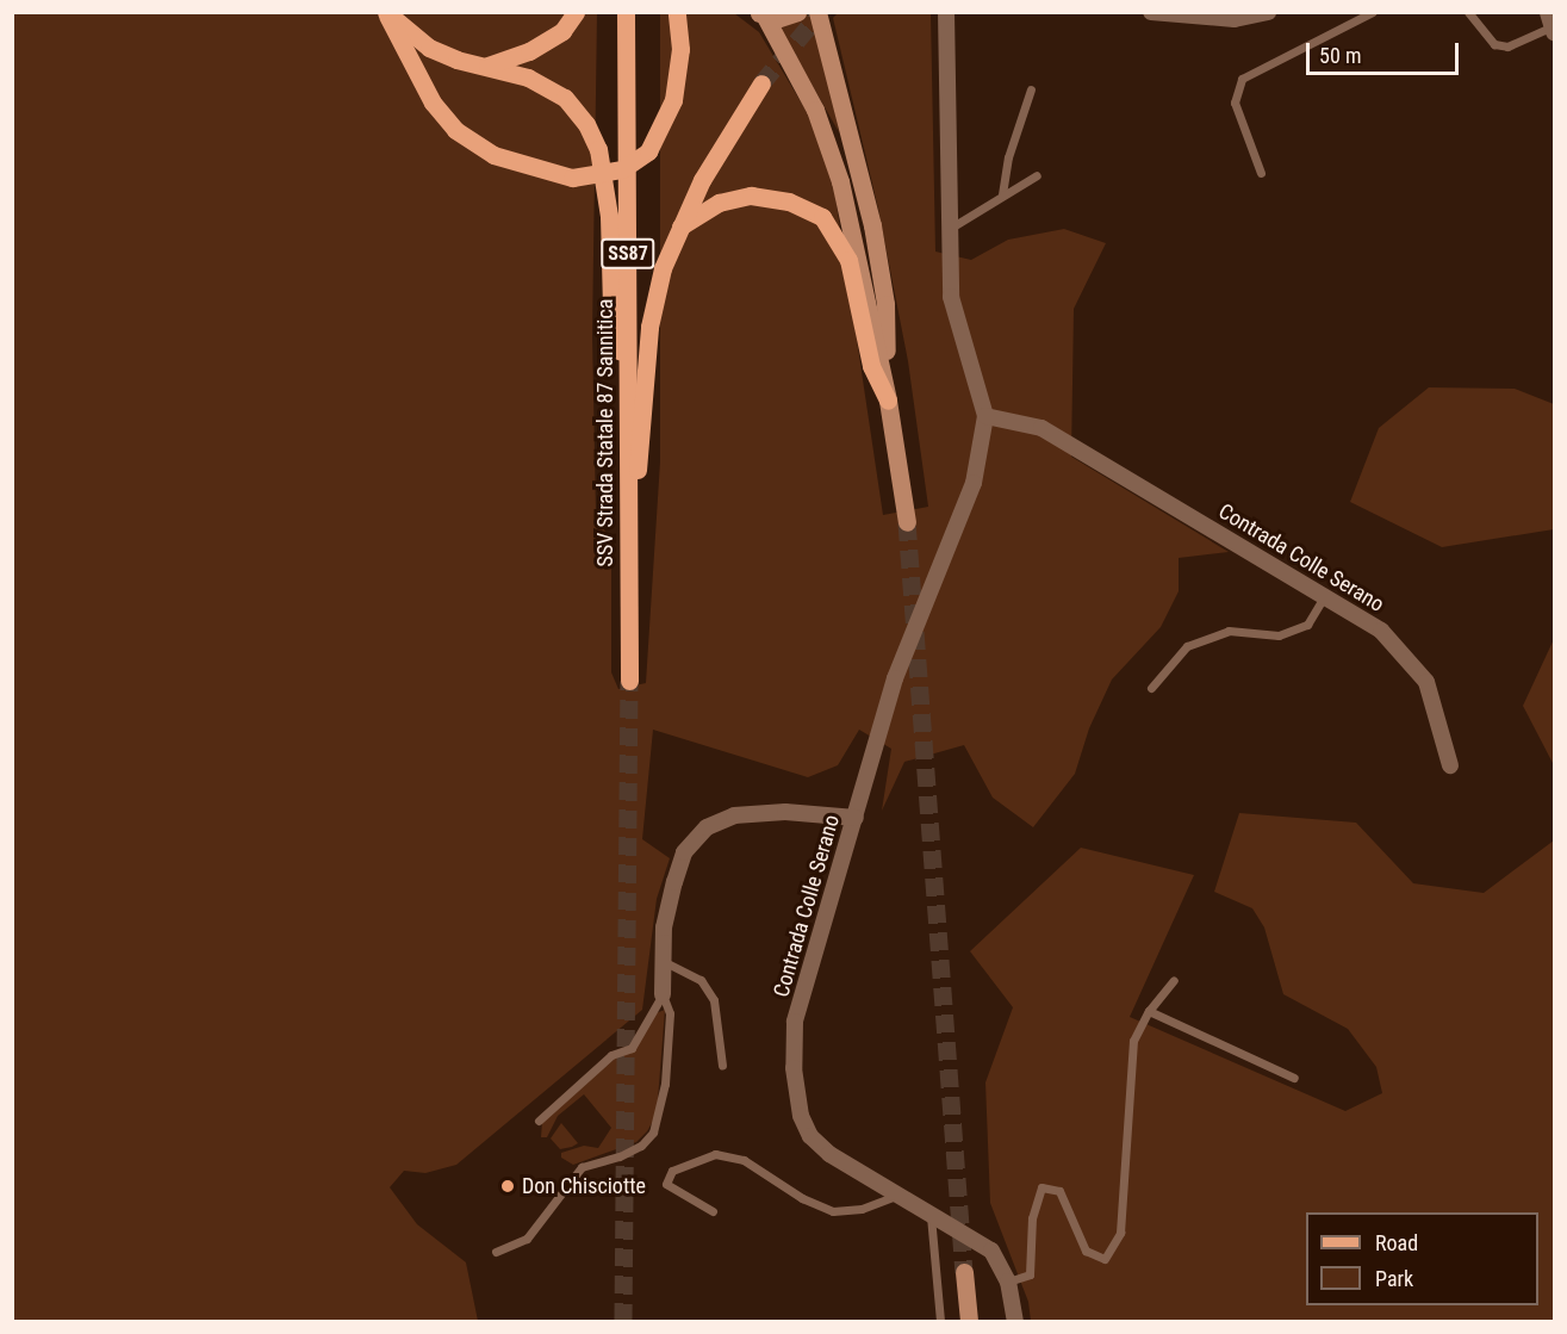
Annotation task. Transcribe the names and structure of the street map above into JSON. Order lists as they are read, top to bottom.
{
  "streets": {
    "main road": ["SS87", "SSV Strada Statale 87 Sannitica"],
    "street": ["Contrada Colle Serano"]
  },
  "places": ["Don Chisciotte"],
  "legend": ["Road", "Park"],
  "scale_bar": "50 m"
}
